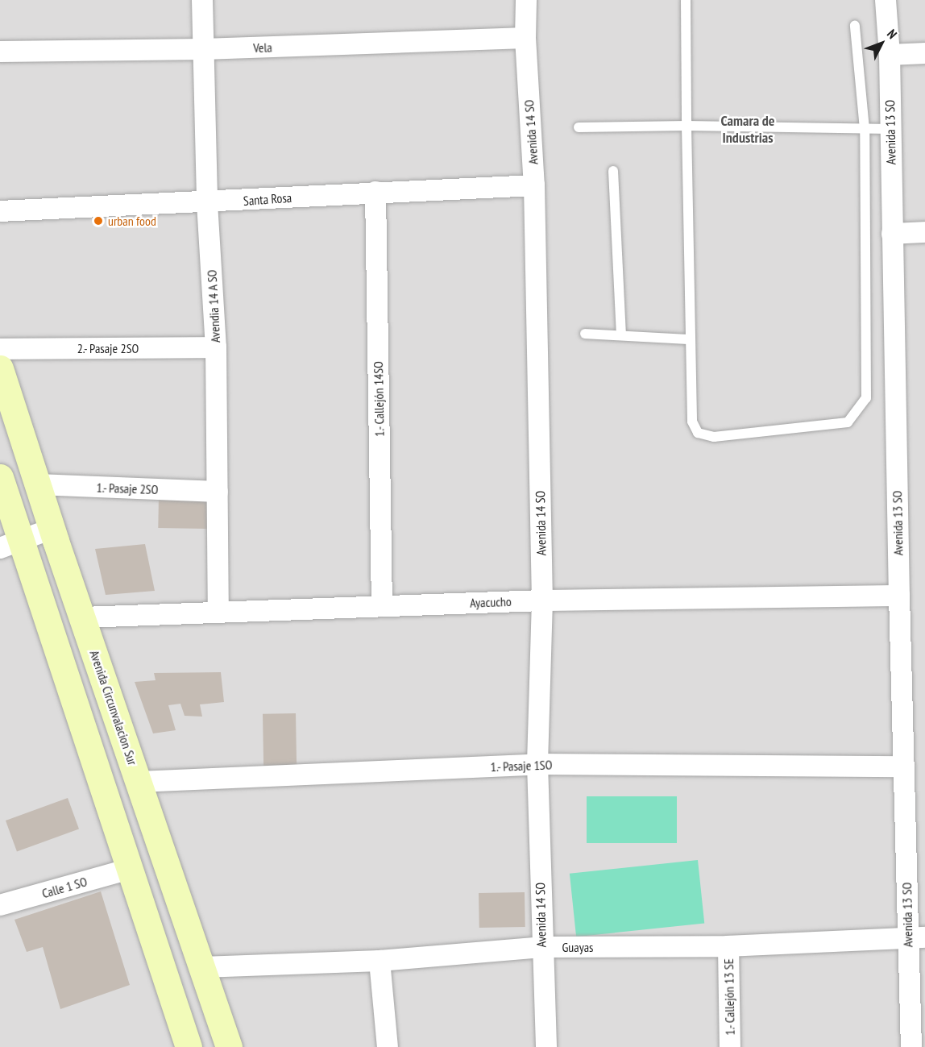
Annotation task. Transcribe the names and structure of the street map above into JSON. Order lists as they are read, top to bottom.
{
  "streets": {
    "main road": ["Avenida Circunvalacion Sur"],
    "street": [
      "Vela",
      "Avenida 14 SO",
      "Avenida 13 SO",
      "Santa Rosa",
      "Avendia 14 A SO",
      "2.- Pasaje 2SO",
      "1.- Callejón 14SO",
      "1.- Pasaje 2SO",
      "Ayacucho",
      "1.- Pasaje 1SO",
      "Calle 1 SO",
      "Guayas",
      "1.- Callejón 13 SE"
    ]
  },
  "crossings": [
    ["Vela", "Avenida 14 SO"],
    ["Vela", "Avendia 14 A SO"],
    ["Avenida 14 SO", "Santa Rosa"],
    ["Avenida 14 SO", "Ayacucho"],
    ["Avenida 14 SO", "1.- Pasaje 1SO"],
    ["Avenida 14 SO", "Guayas"],
    ["Avenida 13 SO", "Ayacucho"],
    ["Avenida 13 SO", "1.- Pasaje 1SO"],
    ["Avenida 13 SO", "Guayas"],
    ["Santa Rosa", "Avendia 14 A SO"],
    ["Santa Rosa", "1.- Callejón 14SO"],
    ["Avendia 14 A SO", "2.- Pasaje 2SO"],
    ["Avendia 14 A SO", "1.- Pasaje 2SO"],
    ["Avendia 14 A SO", "Ayacucho"],
    ["1.- Callejón 14SO", "Ayacucho"],
    ["1.- Pasaje 2SO", "Avenida Circunvalacion Sur"],
    ["Ayacucho", "Avenida Circunvalacion Sur"],
    ["Avenida Circunvalacion Sur", "1.- Pasaje 1SO"],
    ["Avenida Circunvalacion Sur", "Guayas"],
    ["Guayas", "1.- Callejón 13 SE"]
  ],
  "districts": ["Camara de Industrias"],
  "places": ["urban food"],
  "north": "top right"
}
